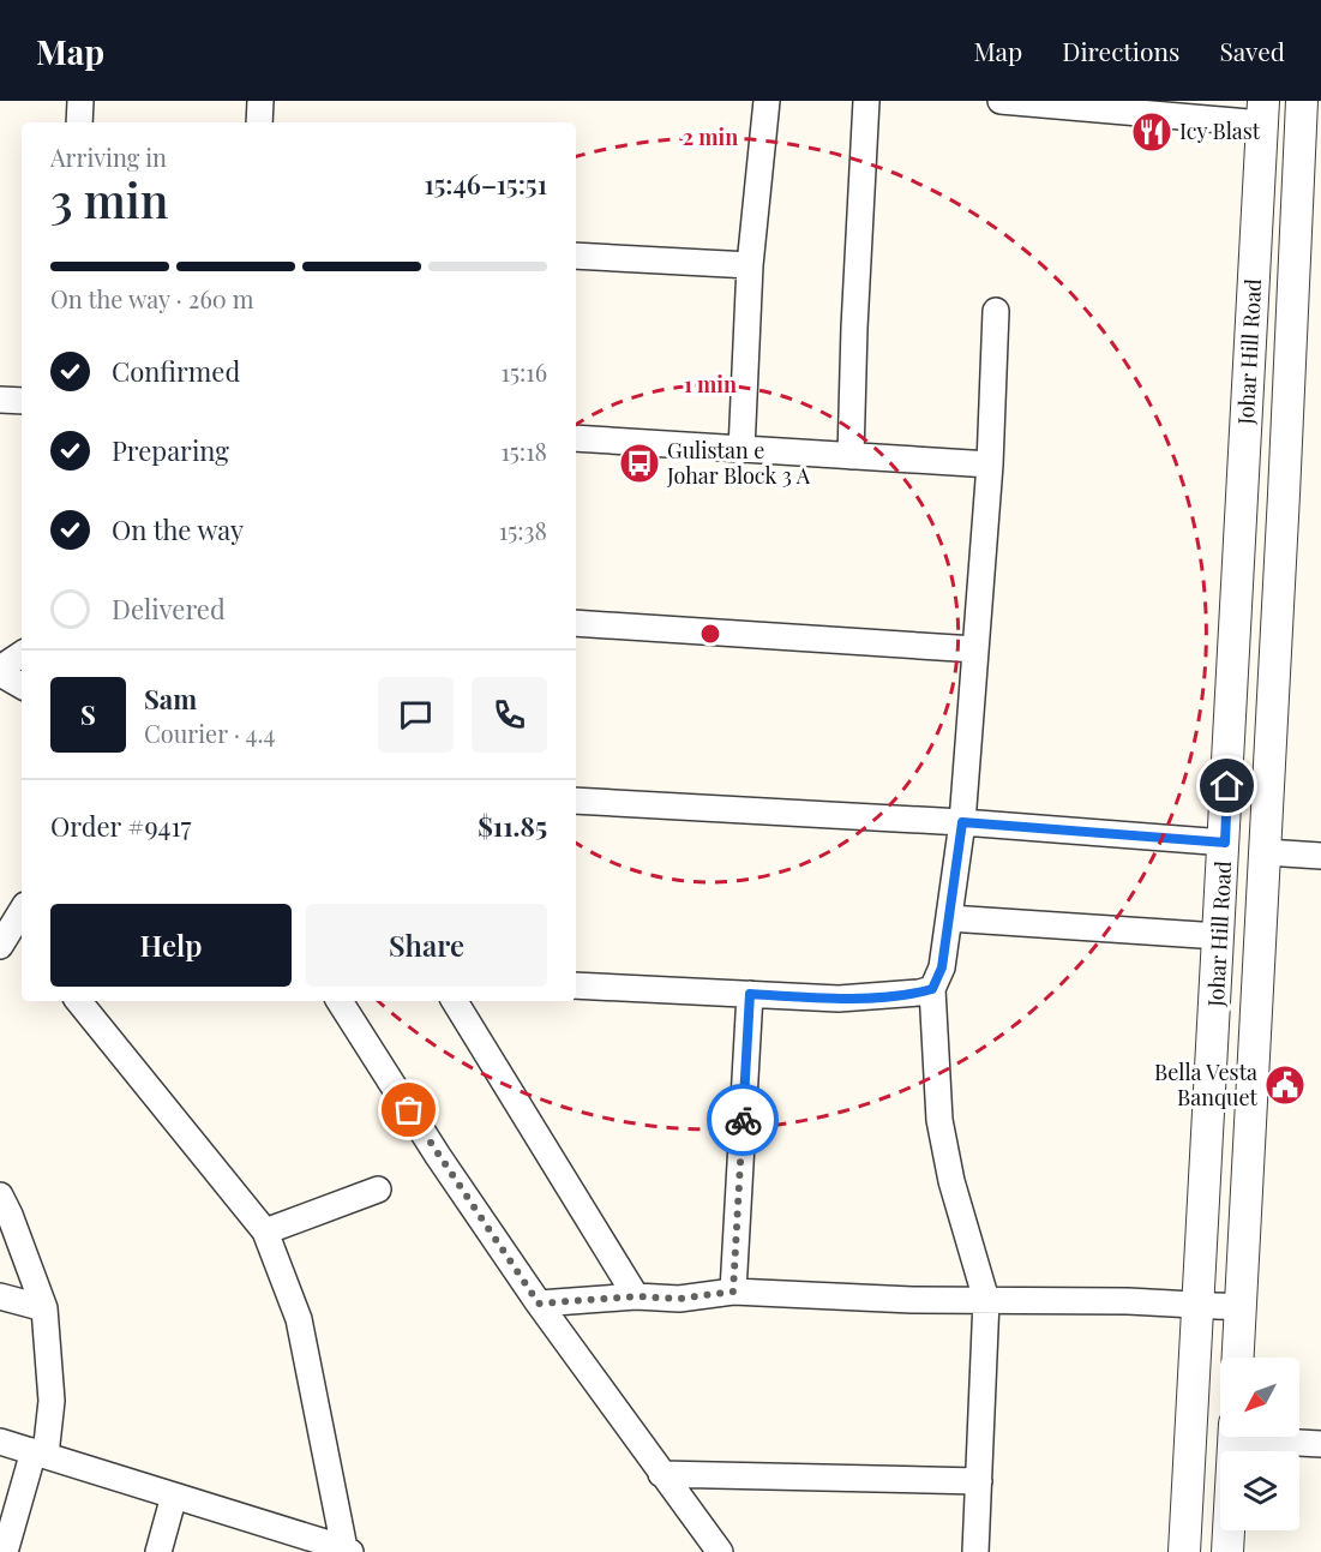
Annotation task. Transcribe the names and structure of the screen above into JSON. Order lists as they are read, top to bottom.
{
  "streets": {
    "street": ["Johar Hill Road"]
  },
  "places": {
    "restaurant": ["Icy Blast"],
    "bus stop": ["Gulistan e Johar Block 3 A"],
    "public building": ["Bella Vesta Banquet"]
  },
  "north": "bottom left",
  "page": {
    "header": "Map",
    "nav": ["Map", "Directions", "Saved"],
    "heading": ["3 min", "Arriving in", "15:46–15:51"],
    "panel": [
      "Sam",
      "Courier · 4.4",
      "Order #9417",
      "$11.85"
    ],
    "bar": "On the way · 260 m",
    "list": [
      ["Confirmed", "15:16"],
      ["Preparing", "15:18"],
      ["On the way", "15:38"],
      "Delivered"
    ],
    "round": "S",
    "buttons": ["Help", "Share"]
  },
  "rings": ["2 min", "1 min"]
}
